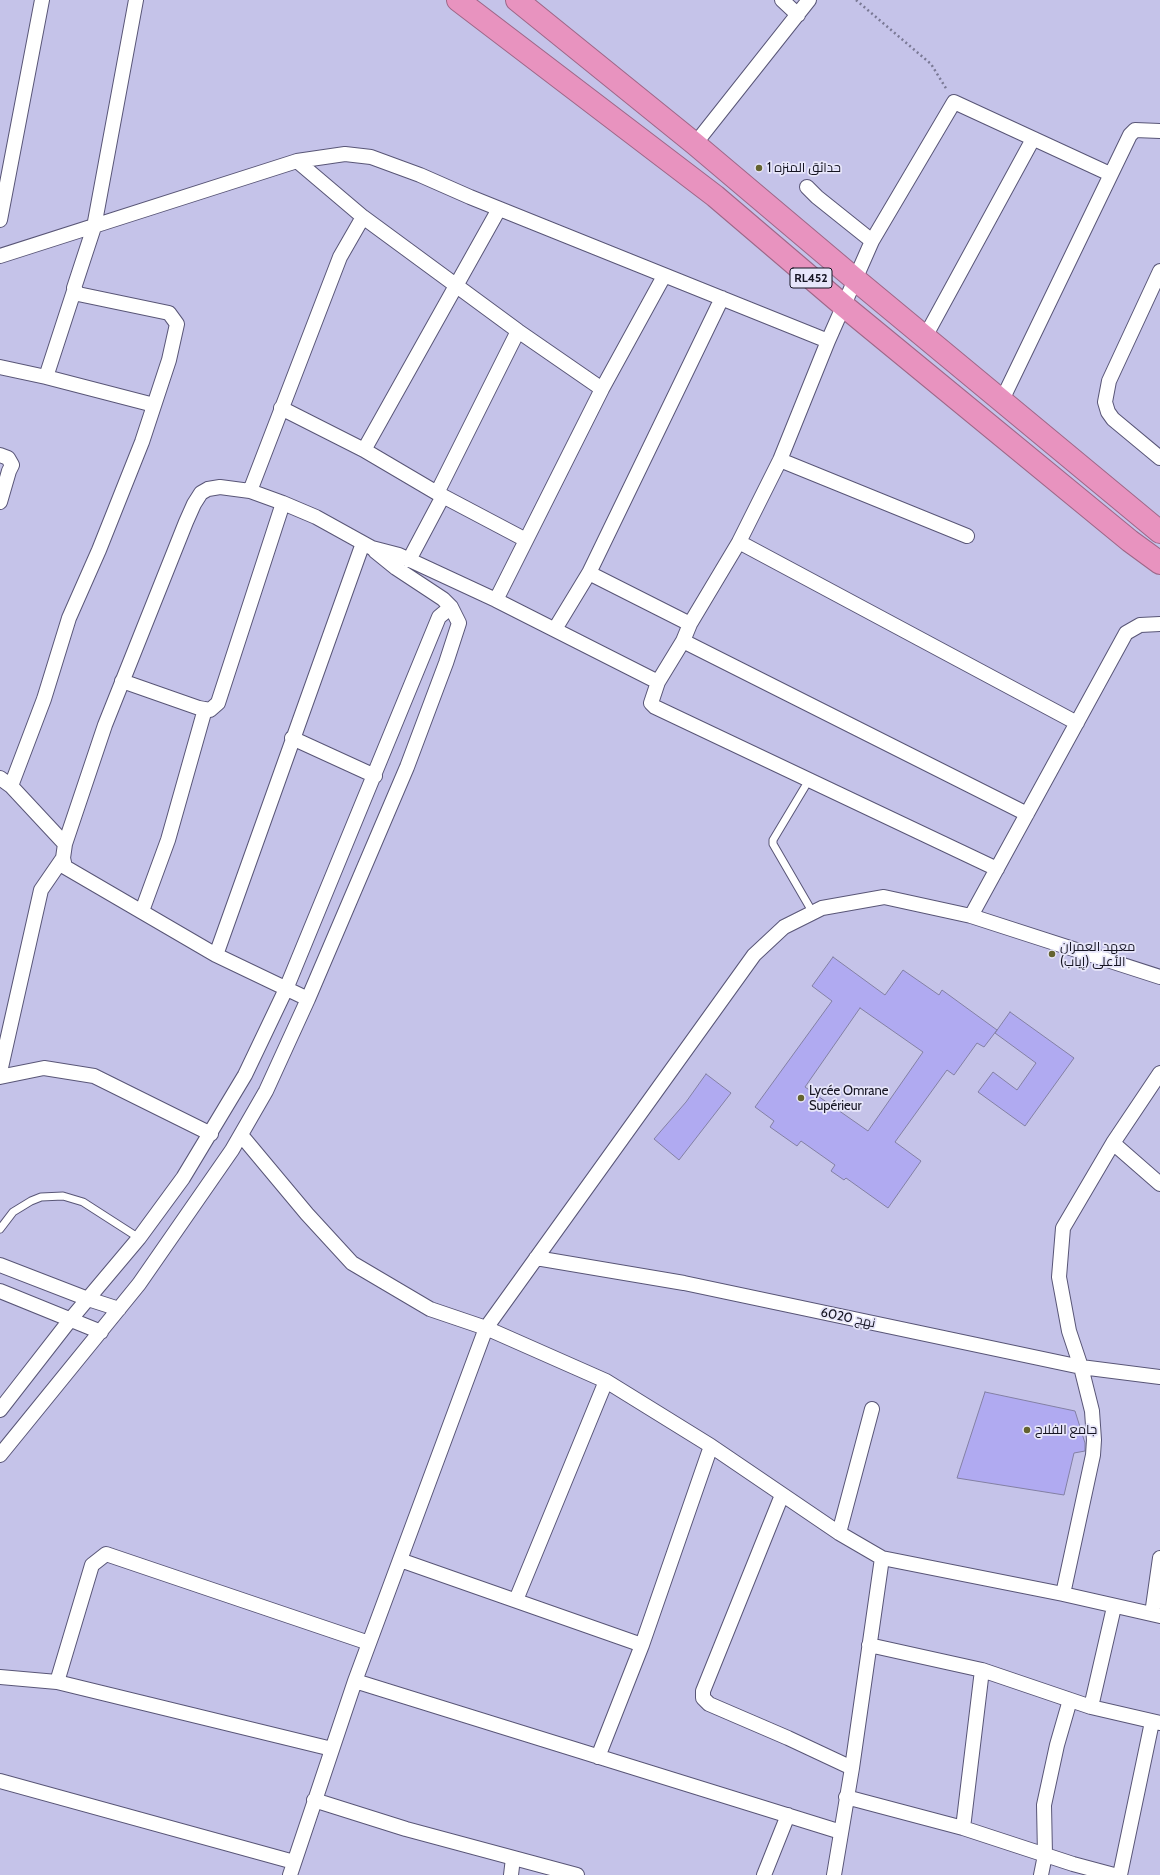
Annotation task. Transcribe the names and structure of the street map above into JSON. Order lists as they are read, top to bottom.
{
  "streets": {
    "highway": ["RL452"],
    "street": ["نهج 6020"]
  },
  "places": [
    "حدائق المنزه 1",
    "معهد العمران الأعلى (إياب)",
    "Lycée Omrane Supérieur",
    "جامع الفلاح"
  ]
}
